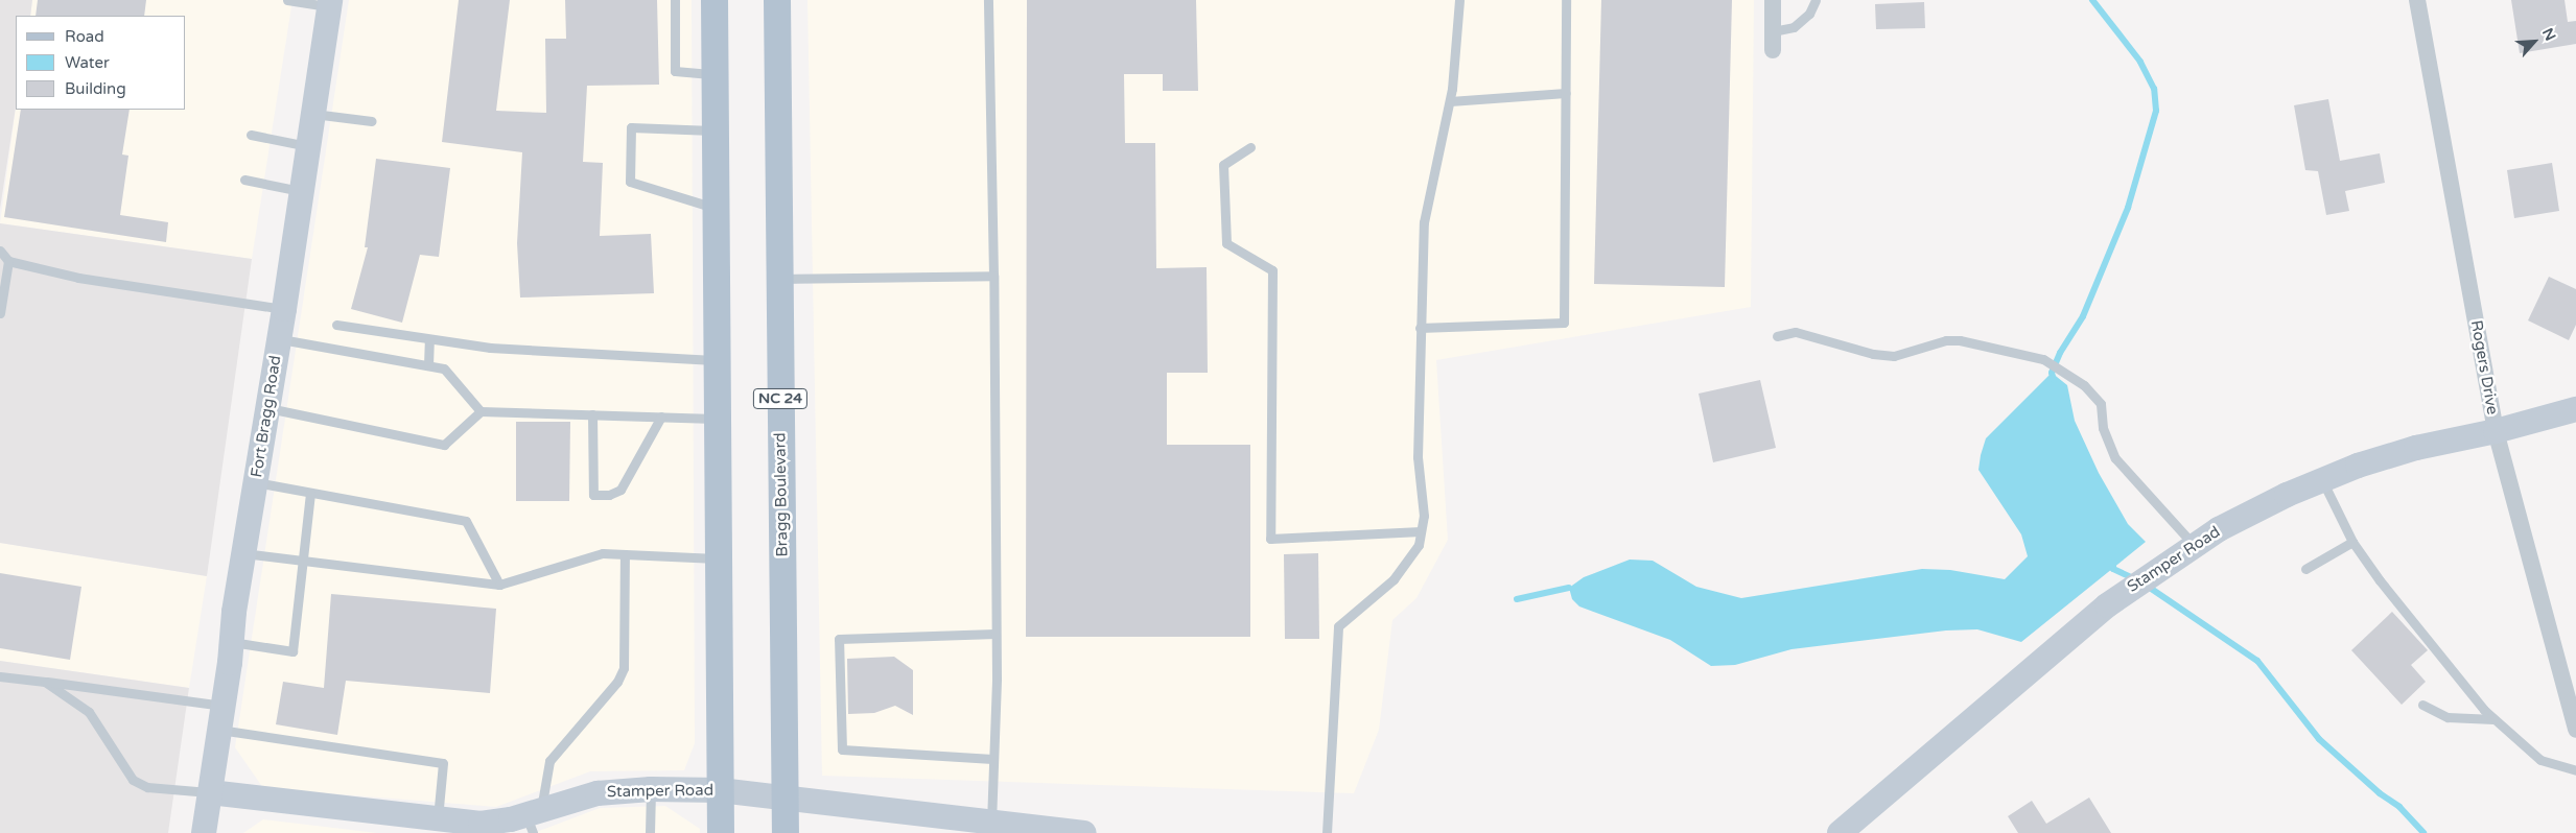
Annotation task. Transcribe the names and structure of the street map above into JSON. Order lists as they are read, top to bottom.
{
  "streets": {
    "main road": ["NC 24", "Bragg Boulevard"],
    "street": ["Rogers Drive", "Fort Bragg Road", "Stamper Road"]
  },
  "crossings": [
    ["Rogers Drive", "Stamper Road"],
    ["Fort Bragg Road", "Stamper Road"],
    ["Bragg Boulevard", "Stamper Road"]
  ],
  "legend": ["Road", "Water", "Building"],
  "north": "top right"
}
